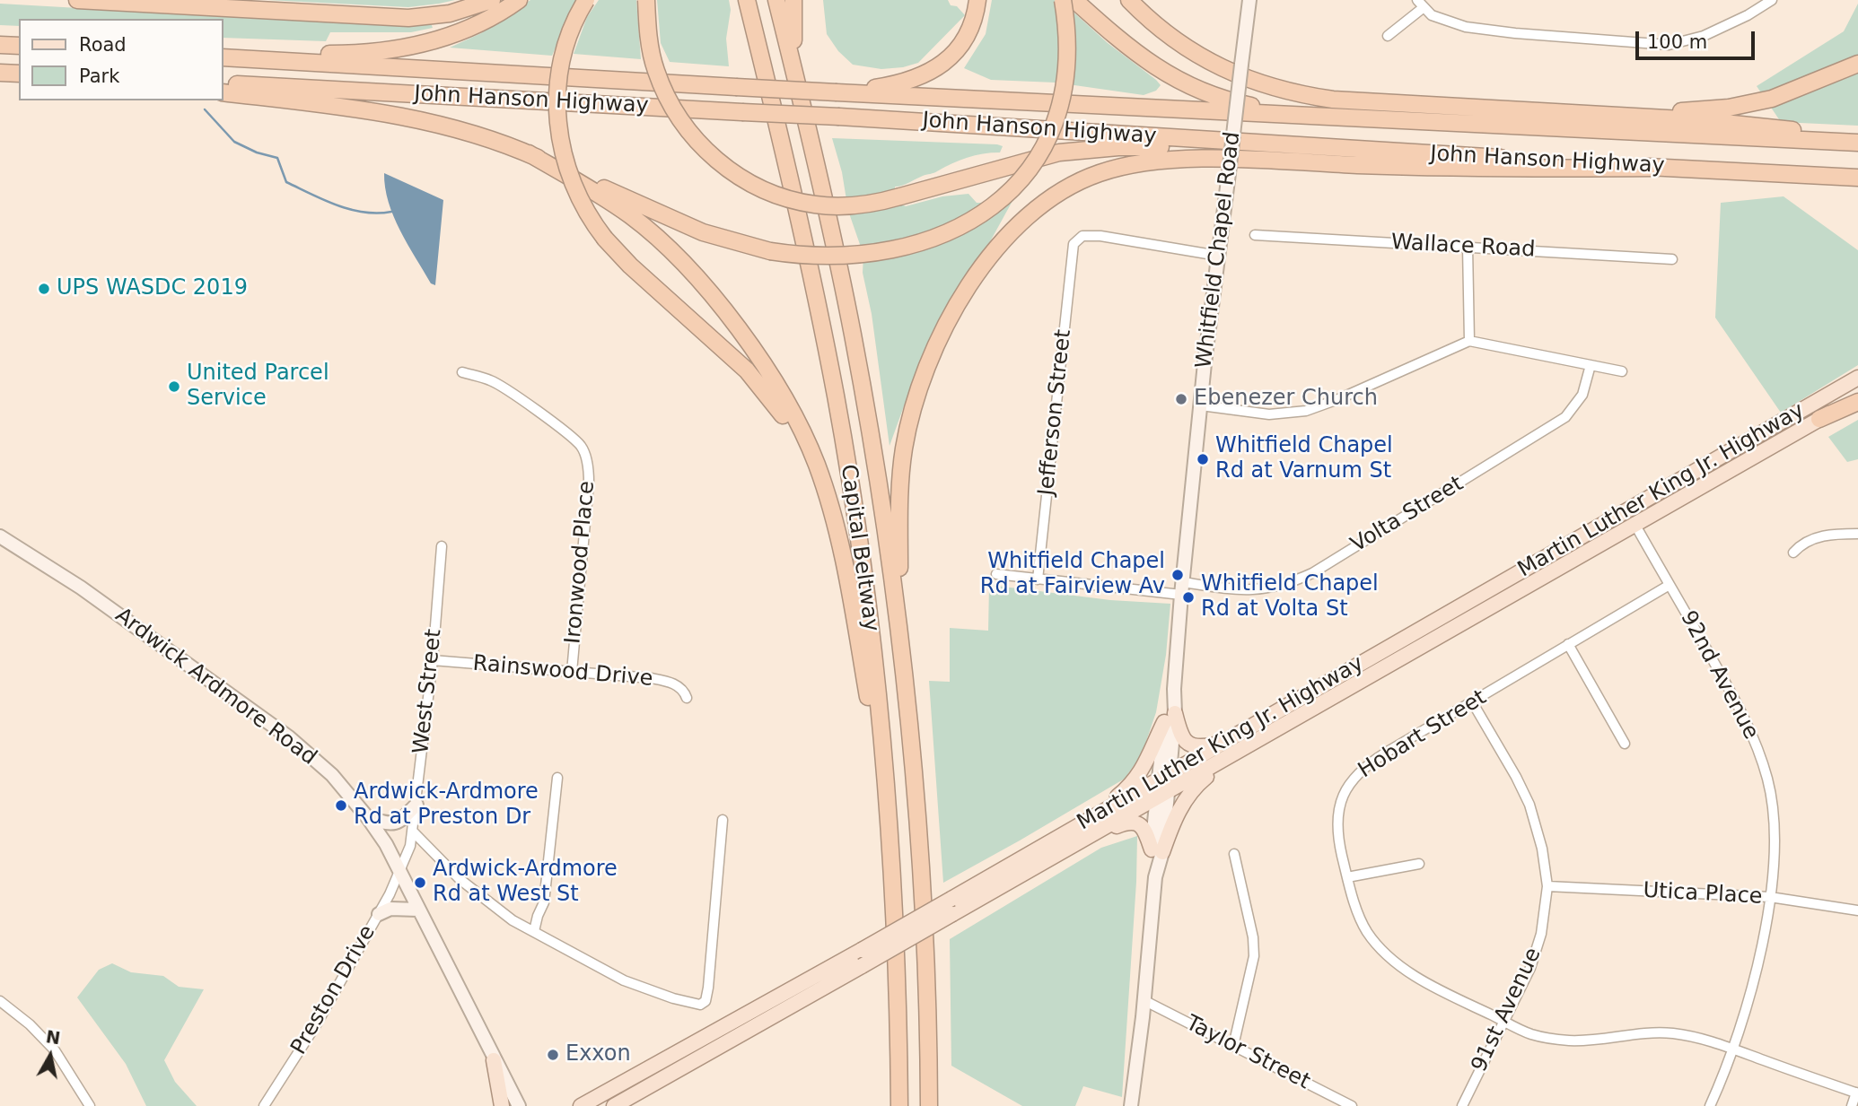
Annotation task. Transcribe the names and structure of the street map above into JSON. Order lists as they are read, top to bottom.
{
  "streets": {
    "highway": ["John Hanson Highway", "Capital Beltway"],
    "main road": ["Martin Luther King Jr. Highway"],
    "street": [
      "Wallace Road",
      "Whitfield Chapel Road",
      "Jefferson Street",
      "Volta Street",
      "Ironwood Place",
      "Rainswood Drive",
      "92nd Avenue",
      "Ardwick Ardmore Road",
      "West Street",
      "Hobart Street",
      "Utica Place",
      "Preston Drive",
      "91st Avenue",
      "Taylor Street"
    ]
  },
  "crossings": [
    ["Whitfield Chapel Road", "Jefferson Street"],
    ["Whitfield Chapel Road", "Martin Luther King Jr. Highway"],
    ["Whitfield Chapel Road", "Volta Street"],
    ["Whitfield Chapel Road", "Taylor Street"],
    ["Jefferson Street", "Volta Street"],
    ["Martin Luther King Jr. Highway", "92nd Avenue"],
    ["Ironwood Place", "Rainswood Drive"],
    ["Rainswood Drive", "West Street"],
    ["92nd Avenue", "Hobart Street"],
    ["92nd Avenue", "Utica Place"],
    ["Ardwick Ardmore Road", "West Street"],
    ["Ardwick Ardmore Road", "Preston Drive"],
    ["West Street", "Preston Drive"],
    ["Hobart Street", "91st Avenue"],
    ["Utica Place", "91st Avenue"]
  ],
  "places": [
    "UPS WASDC 2019",
    "United Parcel Service",
    "Ebenezer Church",
    "Whitfield Chapel Rd at Varnum St",
    "Whitfield Chapel Rd at Fairview Av",
    "Whitfield Chapel Rd at Volta St",
    "Ardwick-Ardmore Rd at Preston Dr",
    "Ardwick-Ardmore Rd at West St",
    "Exxon"
  ],
  "legend": ["Road", "Park"],
  "scale_bar": "100 m",
  "north": "top"
}
